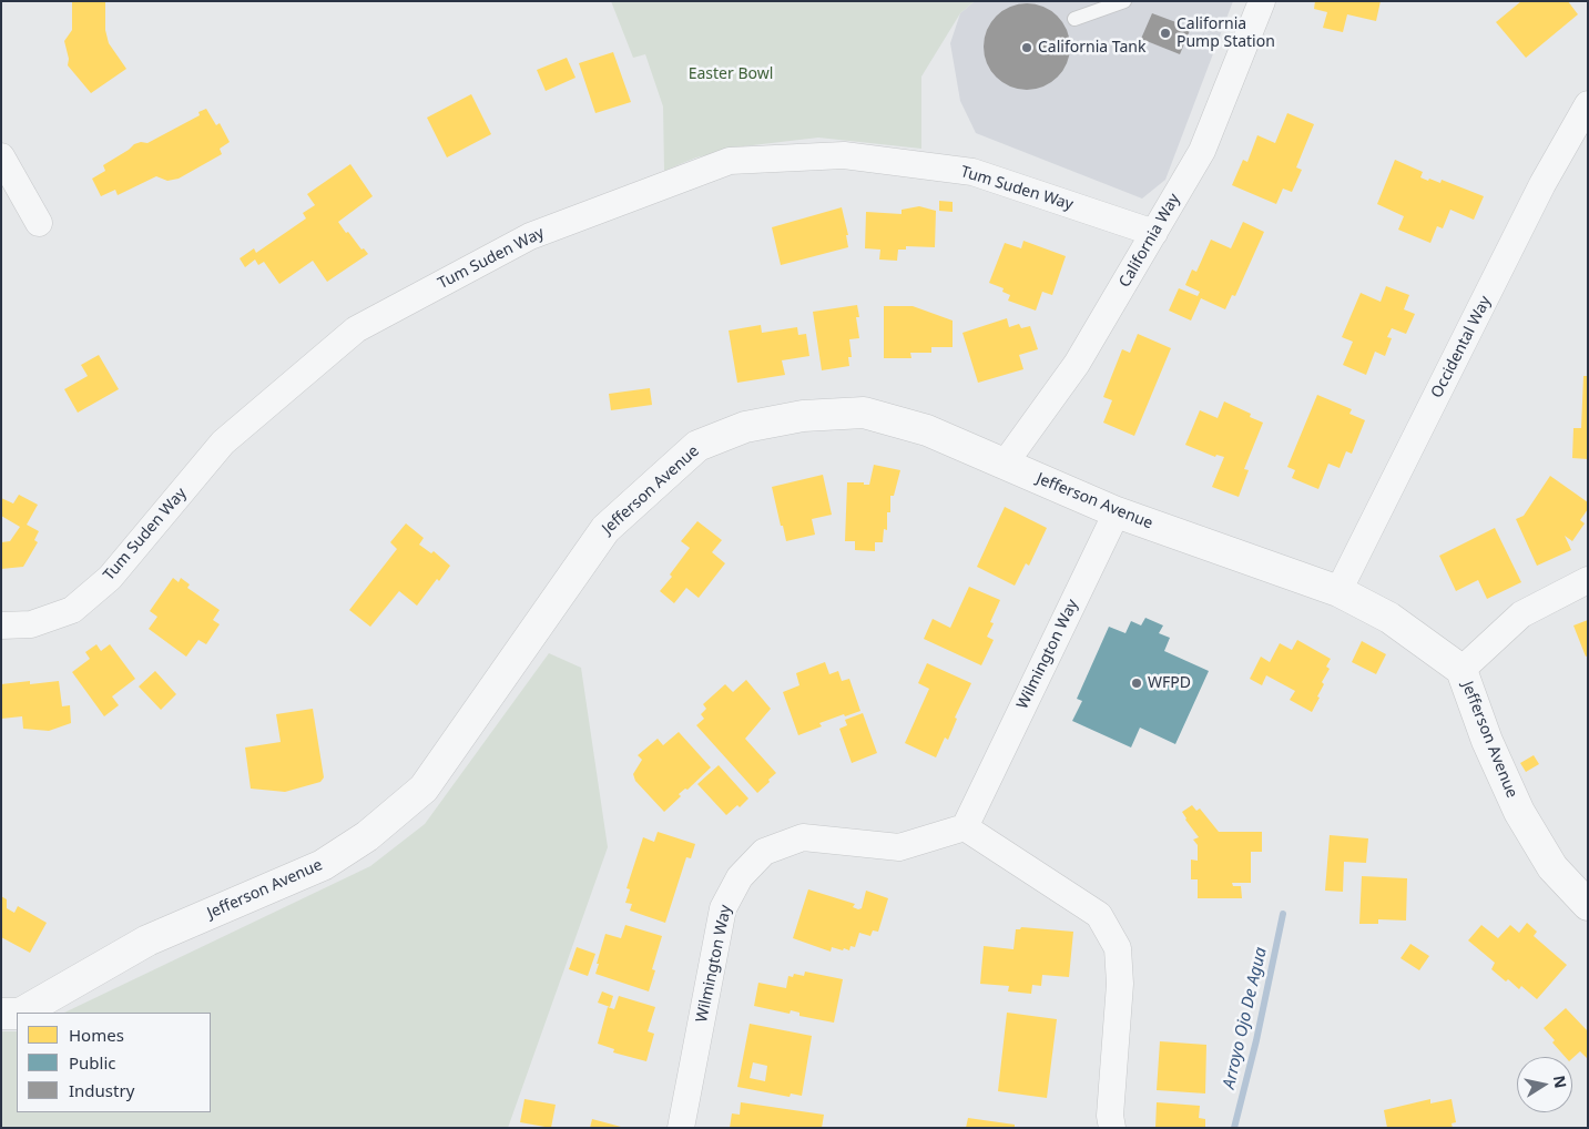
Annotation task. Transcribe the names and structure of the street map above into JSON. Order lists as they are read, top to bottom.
{
  "streets": {
    "street": [
      "Tum Suden Way",
      "California Way",
      "Occidental Way",
      "Jefferson Avenue",
      "Wilmington Way"
    ]
  },
  "crossings": [
    ["Tum Suden Way", "California Way"],
    ["California Way", "Jefferson Avenue"],
    ["Occidental Way", "Jefferson Avenue"],
    ["Jefferson Avenue", "Wilmington Way"]
  ],
  "water": ["Arroyo Ojo De Agua"],
  "parks": ["Easter Bowl"],
  "places": ["California Pump Station", "California Tank", "WFPD"],
  "legend": ["Homes", "Public", "Industry"],
  "north": "right"
}
